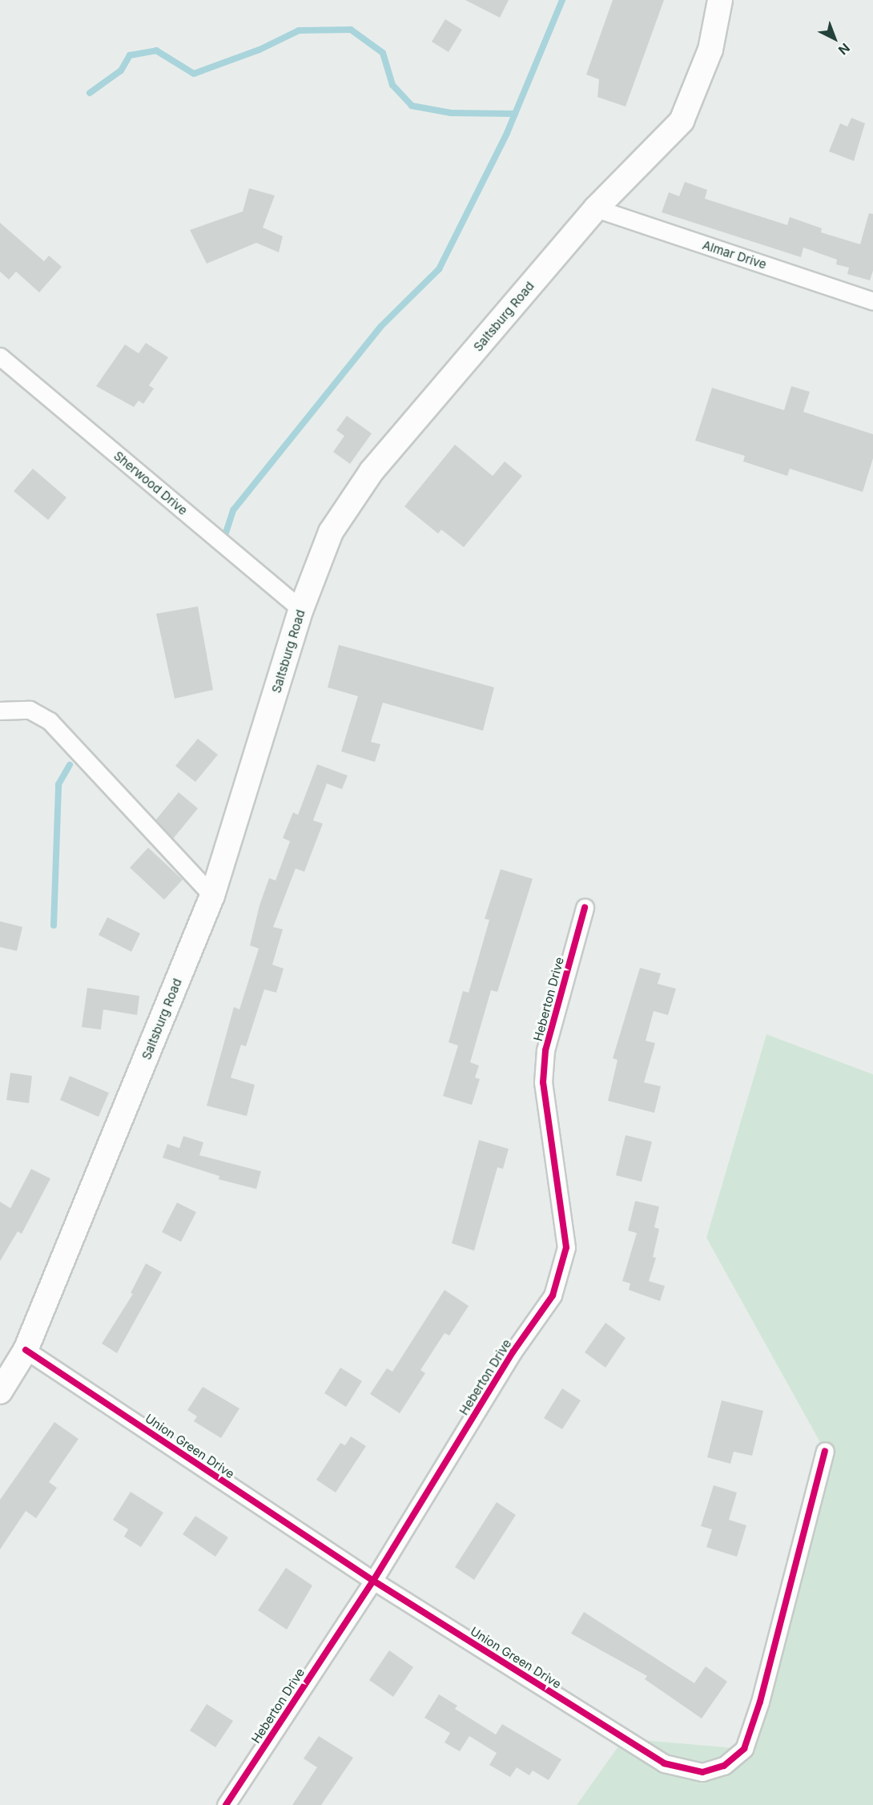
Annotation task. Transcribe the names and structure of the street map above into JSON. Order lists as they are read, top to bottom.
{
  "streets": {
    "main road": ["Saltsburg Road"],
    "street": [
      "Almar Drive",
      "Sherwood Drive",
      "Heberton Drive",
      "Union Green Drive"
    ]
  },
  "crossings": [
    ["Almar Drive", "Saltsburg Road"],
    ["Saltsburg Road", "Sherwood Drive"],
    ["Saltsburg Road", "Union Green Drive"],
    ["Heberton Drive", "Union Green Drive"]
  ],
  "north": "bottom right"
}
